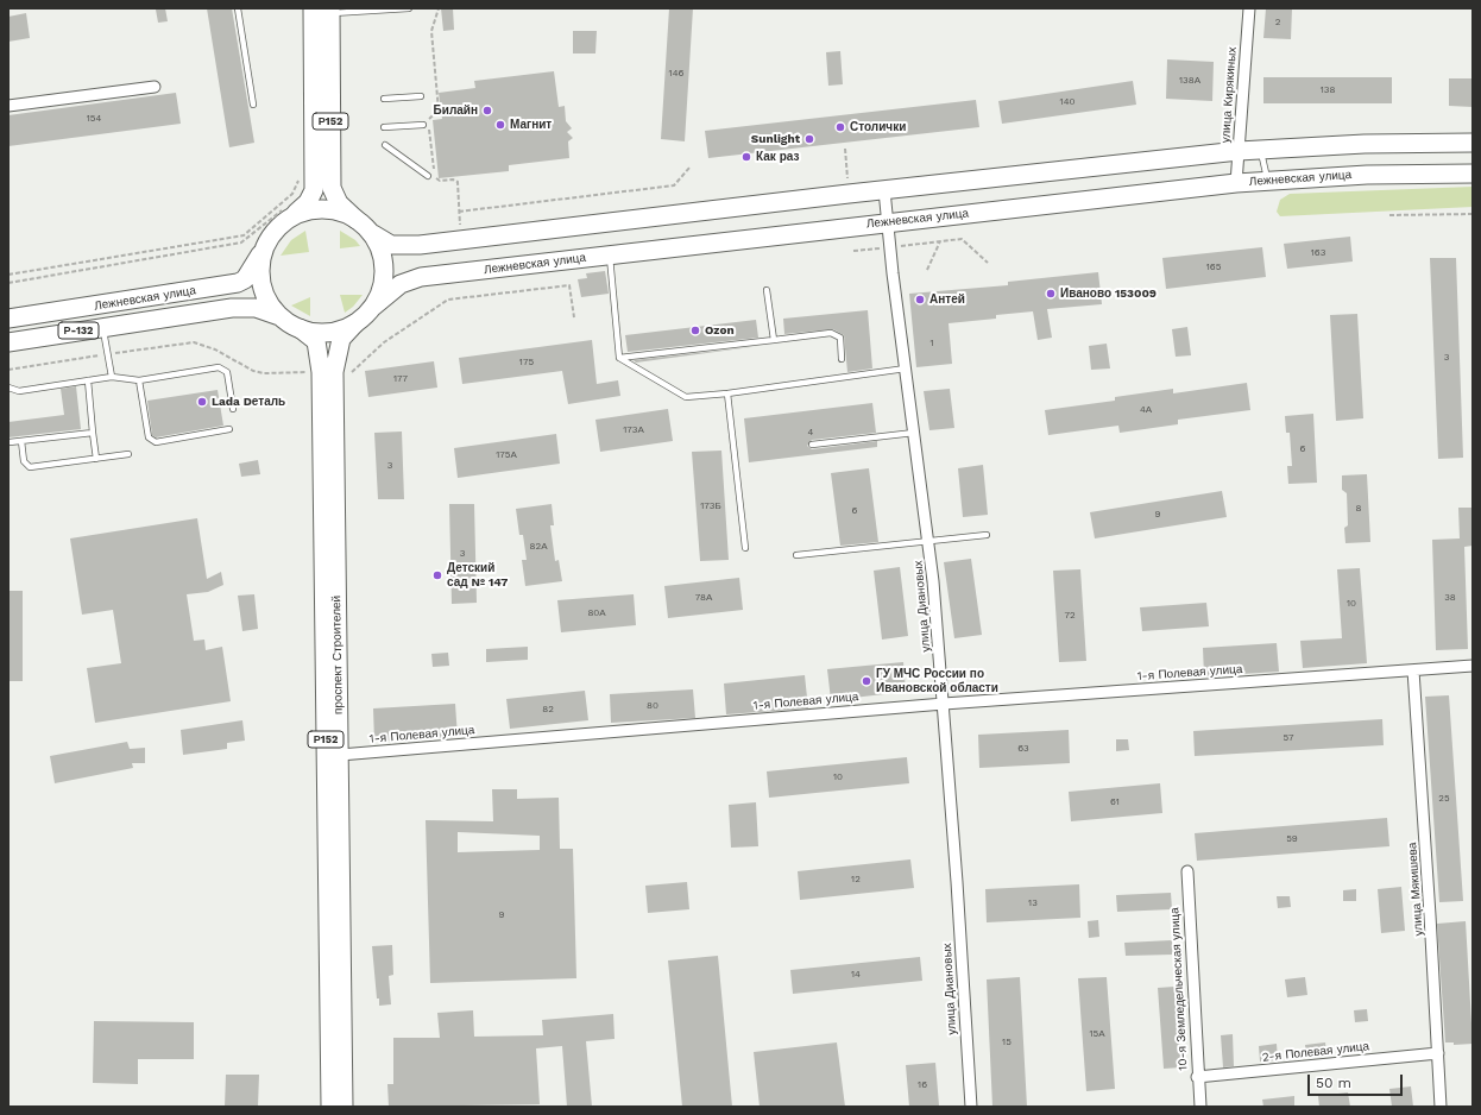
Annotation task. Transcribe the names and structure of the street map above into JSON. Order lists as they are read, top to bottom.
{
  "streets": {
    "main road": [
      "Р152",
      "Лежневская улица",
      "Р-132",
      "проспект Строителей"
    ],
    "street": [
      "улица Кирякиных",
      "улица Диановых",
      "1-я Полевая улица",
      "улица Мякишева",
      "10-я Земледельческая улица",
      "2-я Полевая улица"
    ]
  },
  "crossings": [
    ["улица Кирякиных", "Лежневская улица"],
    ["Р152", "Лежневская улица"],
    ["Р152", "проспект Строителей"],
    ["Лежневская улица", "улица Диановых"],
    ["Лежневская улица", "проспект Строителей"],
    ["улица Диановых", "1-я Полевая улица"],
    ["проспект Строителей", "1-я Полевая улица"],
    ["1-я Полевая улица", "улица Мякишева"],
    ["улица Мякишева", "2-я Полевая улица"],
    ["10-я Земледельческая улица", "2-я Полевая улица"]
  ],
  "places": [
    "Билайн",
    "Магнит",
    "Столички",
    "Sunlight",
    "Как раз",
    "Иваново 153009",
    "Антей",
    "Ozon",
    "Lada Dеталь",
    "Детский сад № 147",
    "ГУ МЧС России по Ивановской области"
  ],
  "house_numbers": [
    "2",
    "146",
    "138А",
    "138",
    "140",
    "154",
    "163",
    "165",
    "1",
    "3",
    "175",
    "177",
    "4А",
    "173А",
    "4",
    "6",
    "175А",
    "3",
    "173Б",
    "8",
    "6",
    "9",
    "82А",
    "3",
    "78А",
    "38",
    "10",
    "80А",
    "72",
    "80",
    "82",
    "57",
    "63",
    "10",
    "25",
    "61",
    "59",
    "12",
    "13",
    "9",
    "14",
    "15А",
    "15",
    "16"
  ],
  "scale_bar": "50 m"
}
